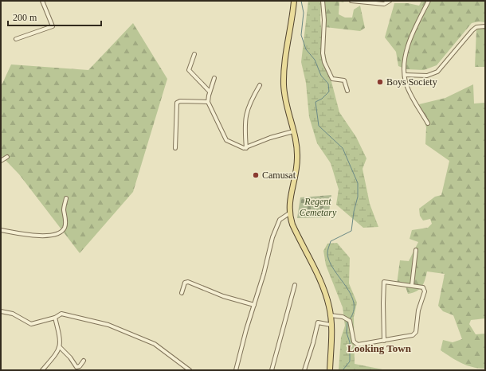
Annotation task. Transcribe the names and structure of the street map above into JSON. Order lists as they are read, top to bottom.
{
  "districts": ["Looking Town"],
  "parks": ["Regent Cemetary"],
  "places": ["Boys Society", "Camusat"],
  "scale_bar": "200 m"
}
